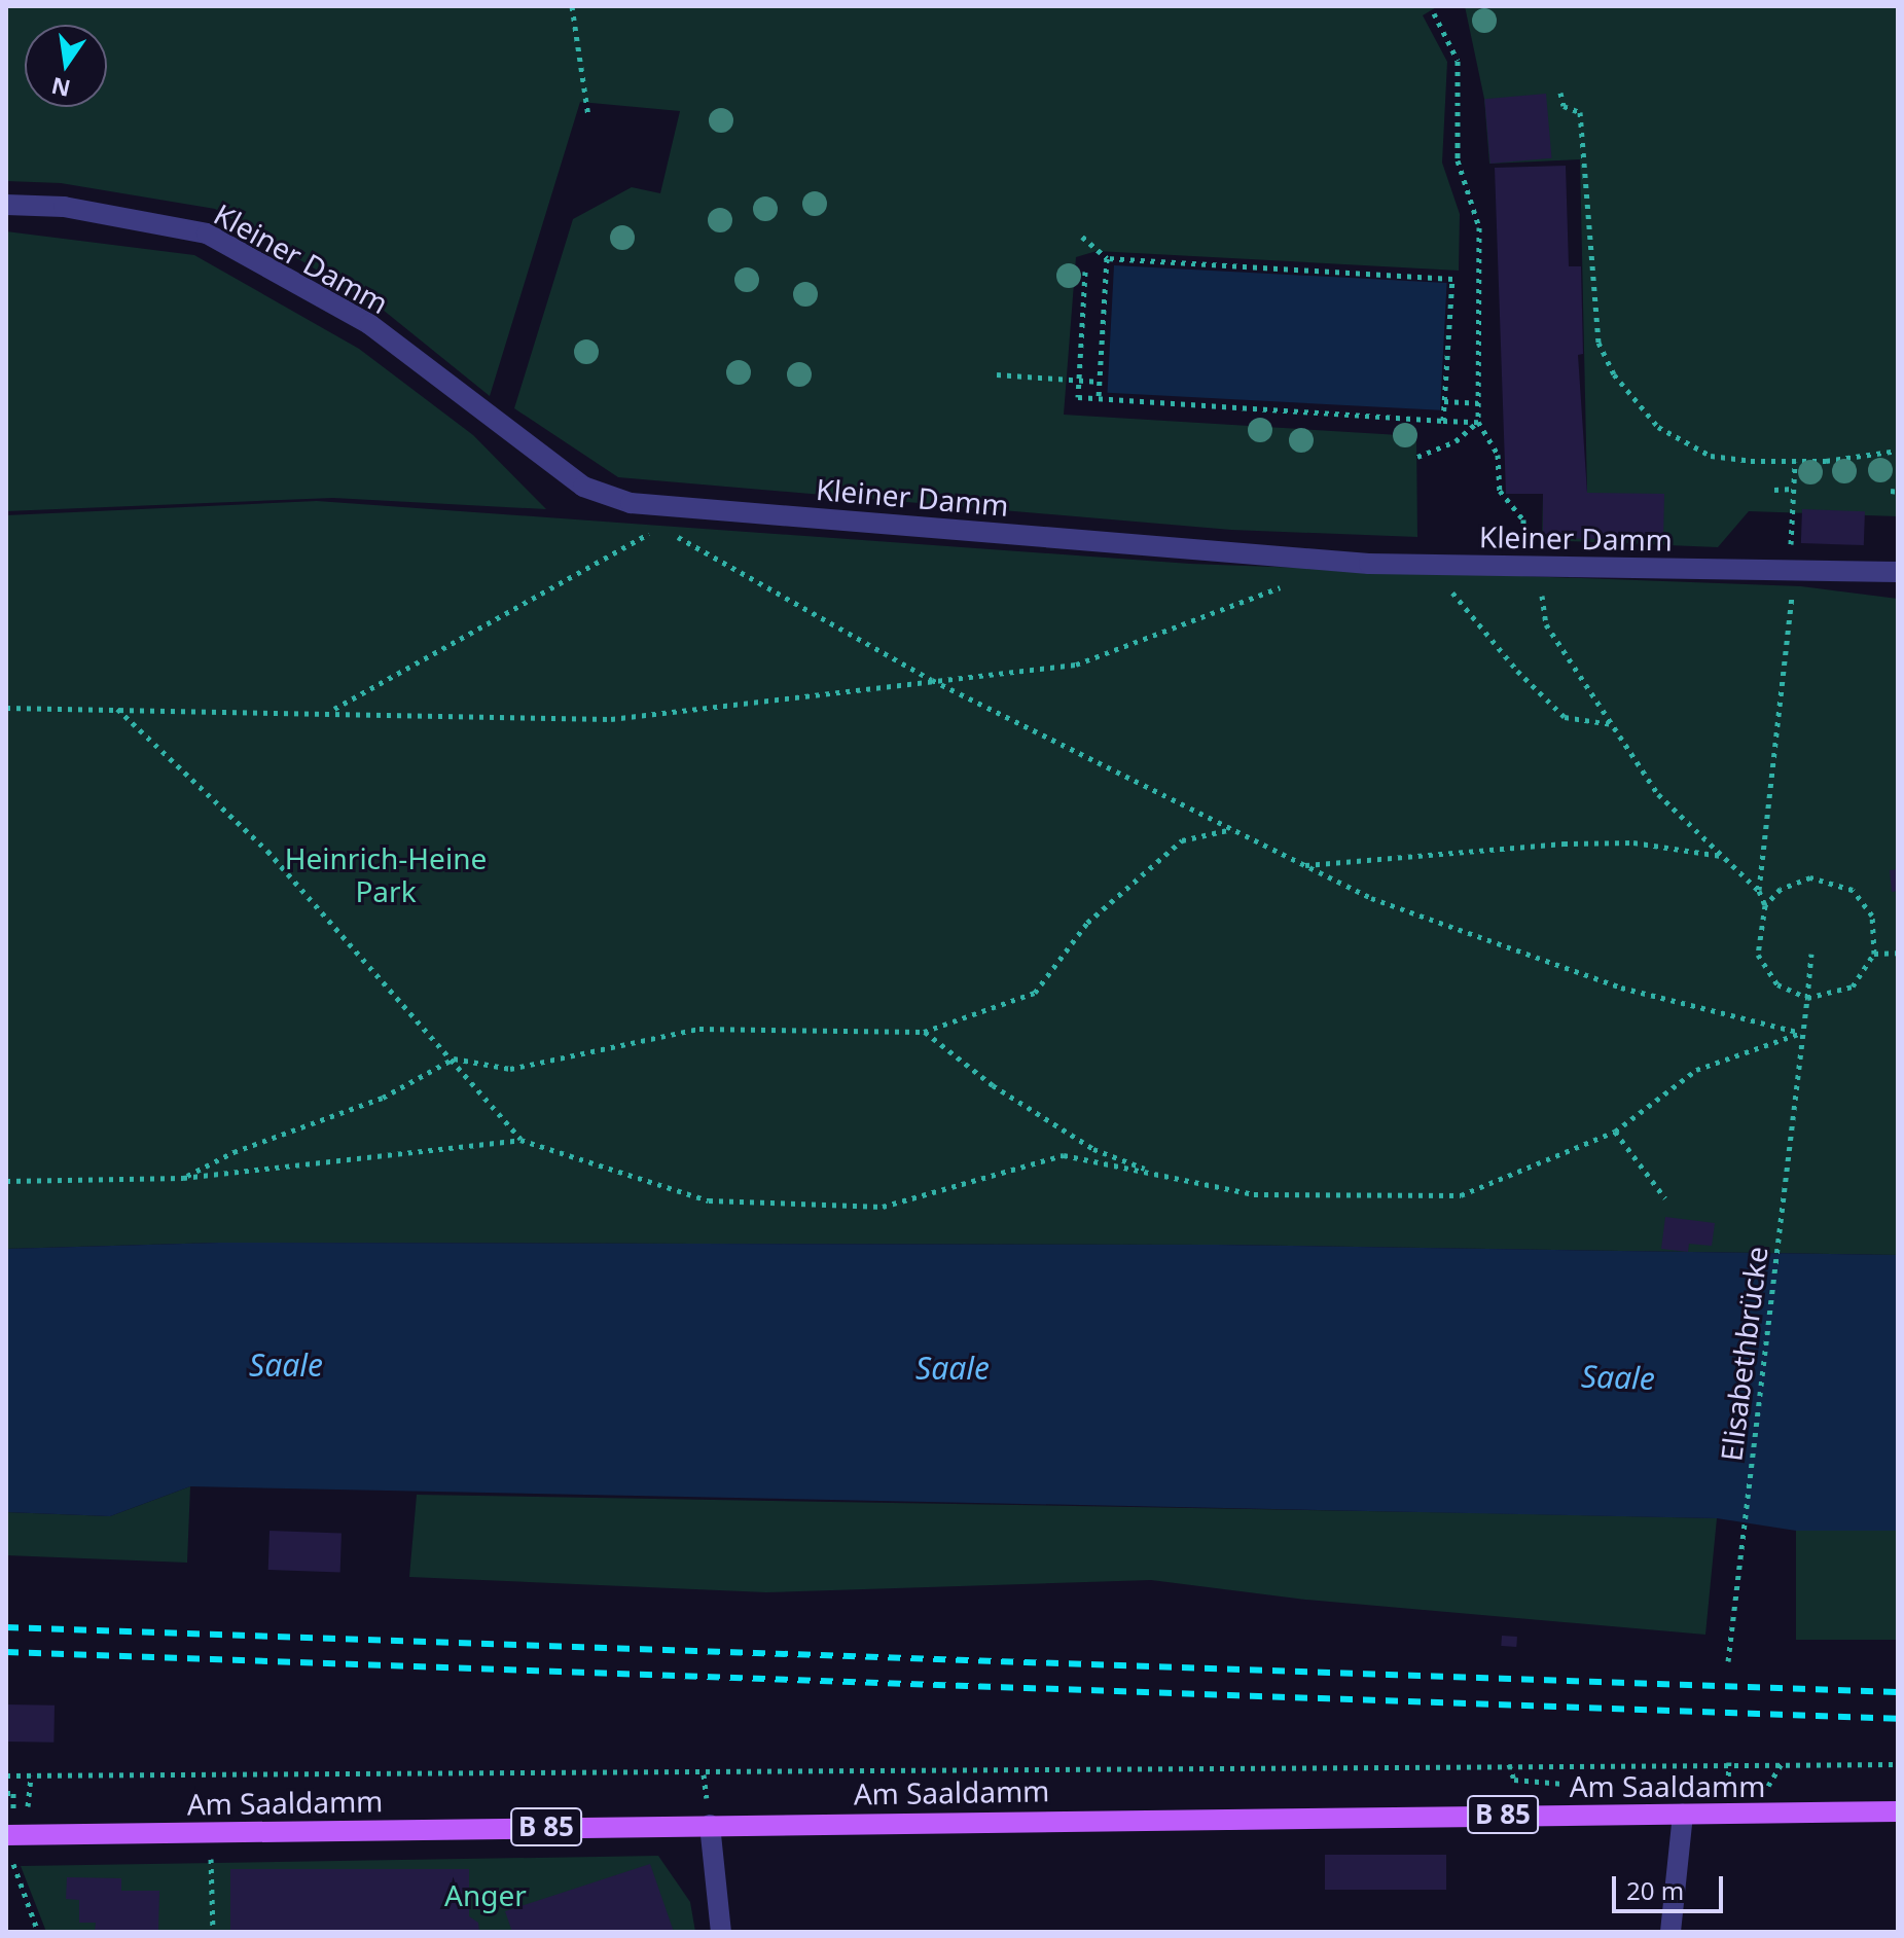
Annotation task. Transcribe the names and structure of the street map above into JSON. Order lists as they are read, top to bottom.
{
  "streets": {
    "main road": ["Am Saaldamm", "B 85"],
    "street": ["Kleiner Damm"],
    "path": ["Elisabethbrücke"]
  },
  "water": ["Saale"],
  "parks": ["Heinrich-Heine Park", "Anger"],
  "scale_bar": "20 m",
  "north": "bottom"
}
